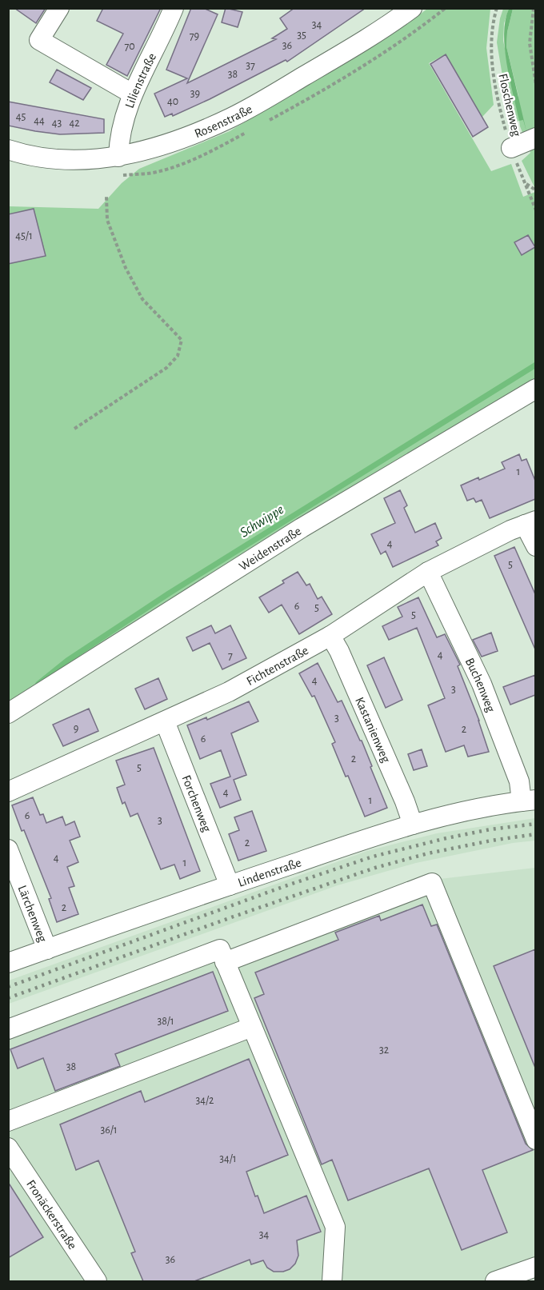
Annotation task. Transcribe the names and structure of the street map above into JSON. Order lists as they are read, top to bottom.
{
  "streets": {
    "street": [
      "Lilienstraße",
      "Rosenstraße",
      "Weidenstraße",
      "Fichtenstraße",
      "Buchenweg",
      "Kastanienweg",
      "Forchenweg",
      "Lindenstraße",
      "Lärchenweg",
      "Fronäckerstraße"
    ],
    "path": ["Floschenweg"]
  },
  "crossings": [
    ["Lilienstraße", "Rosenstraße"],
    ["Fichtenstraße", "Buchenweg"],
    ["Fichtenstraße", "Kastanienweg"],
    ["Fichtenstraße", "Forchenweg"],
    ["Buchenweg", "Lindenstraße"],
    ["Kastanienweg", "Lindenstraße"],
    ["Forchenweg", "Lindenstraße"],
    ["Lindenstraße", "Lärchenweg"]
  ],
  "water": ["Schwippe"],
  "house_numbers": [
    "34",
    "35",
    "79",
    "36",
    "70",
    "37",
    "38",
    "39",
    "40",
    "45",
    "44",
    "43",
    "42",
    "45/1",
    "1",
    "4",
    "5",
    "6",
    "5",
    "5",
    "4",
    "7",
    "4",
    "3",
    "3",
    "9",
    "2",
    "6",
    "2",
    "5",
    "4",
    "1",
    "6",
    "3",
    "2",
    "4",
    "1",
    "2",
    "38/1",
    "32",
    "38",
    "34/2",
    "36/1",
    "34/1",
    "34",
    "36"
  ]
}
